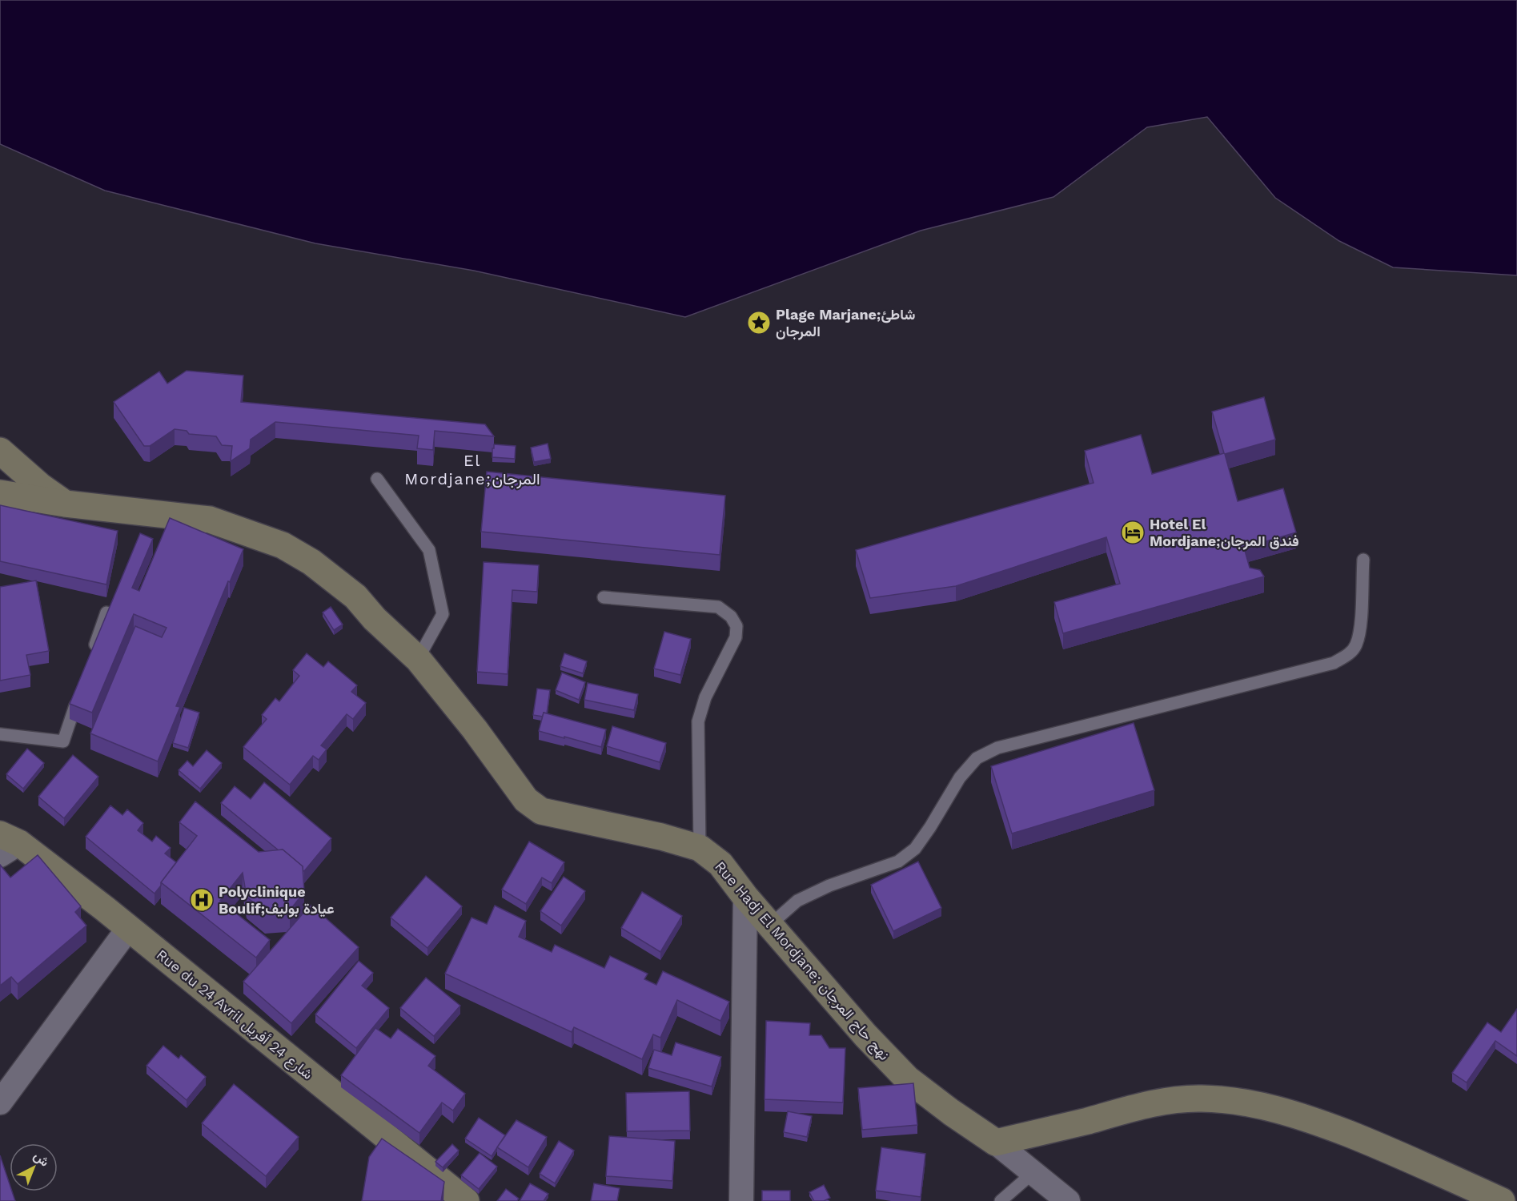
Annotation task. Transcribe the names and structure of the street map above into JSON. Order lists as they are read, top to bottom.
{
  "streets": {
    "street": ["Rue Hadj El Mordjane; نهج حاج المرجان", "Rue du 24 Avril شارع 24 أفريل"]
  },
  "districts": ["El Mordjane;المرجان"],
  "places": {
    "place": ["Plage Marjane;شاطئ المرجان"],
    "hotel": ["Hotel El Mordjane;فندق المرجان"],
    "hospital": ["Polyclinique Boulif;عيادة بوليف"]
  },
  "north": "top right"
}
